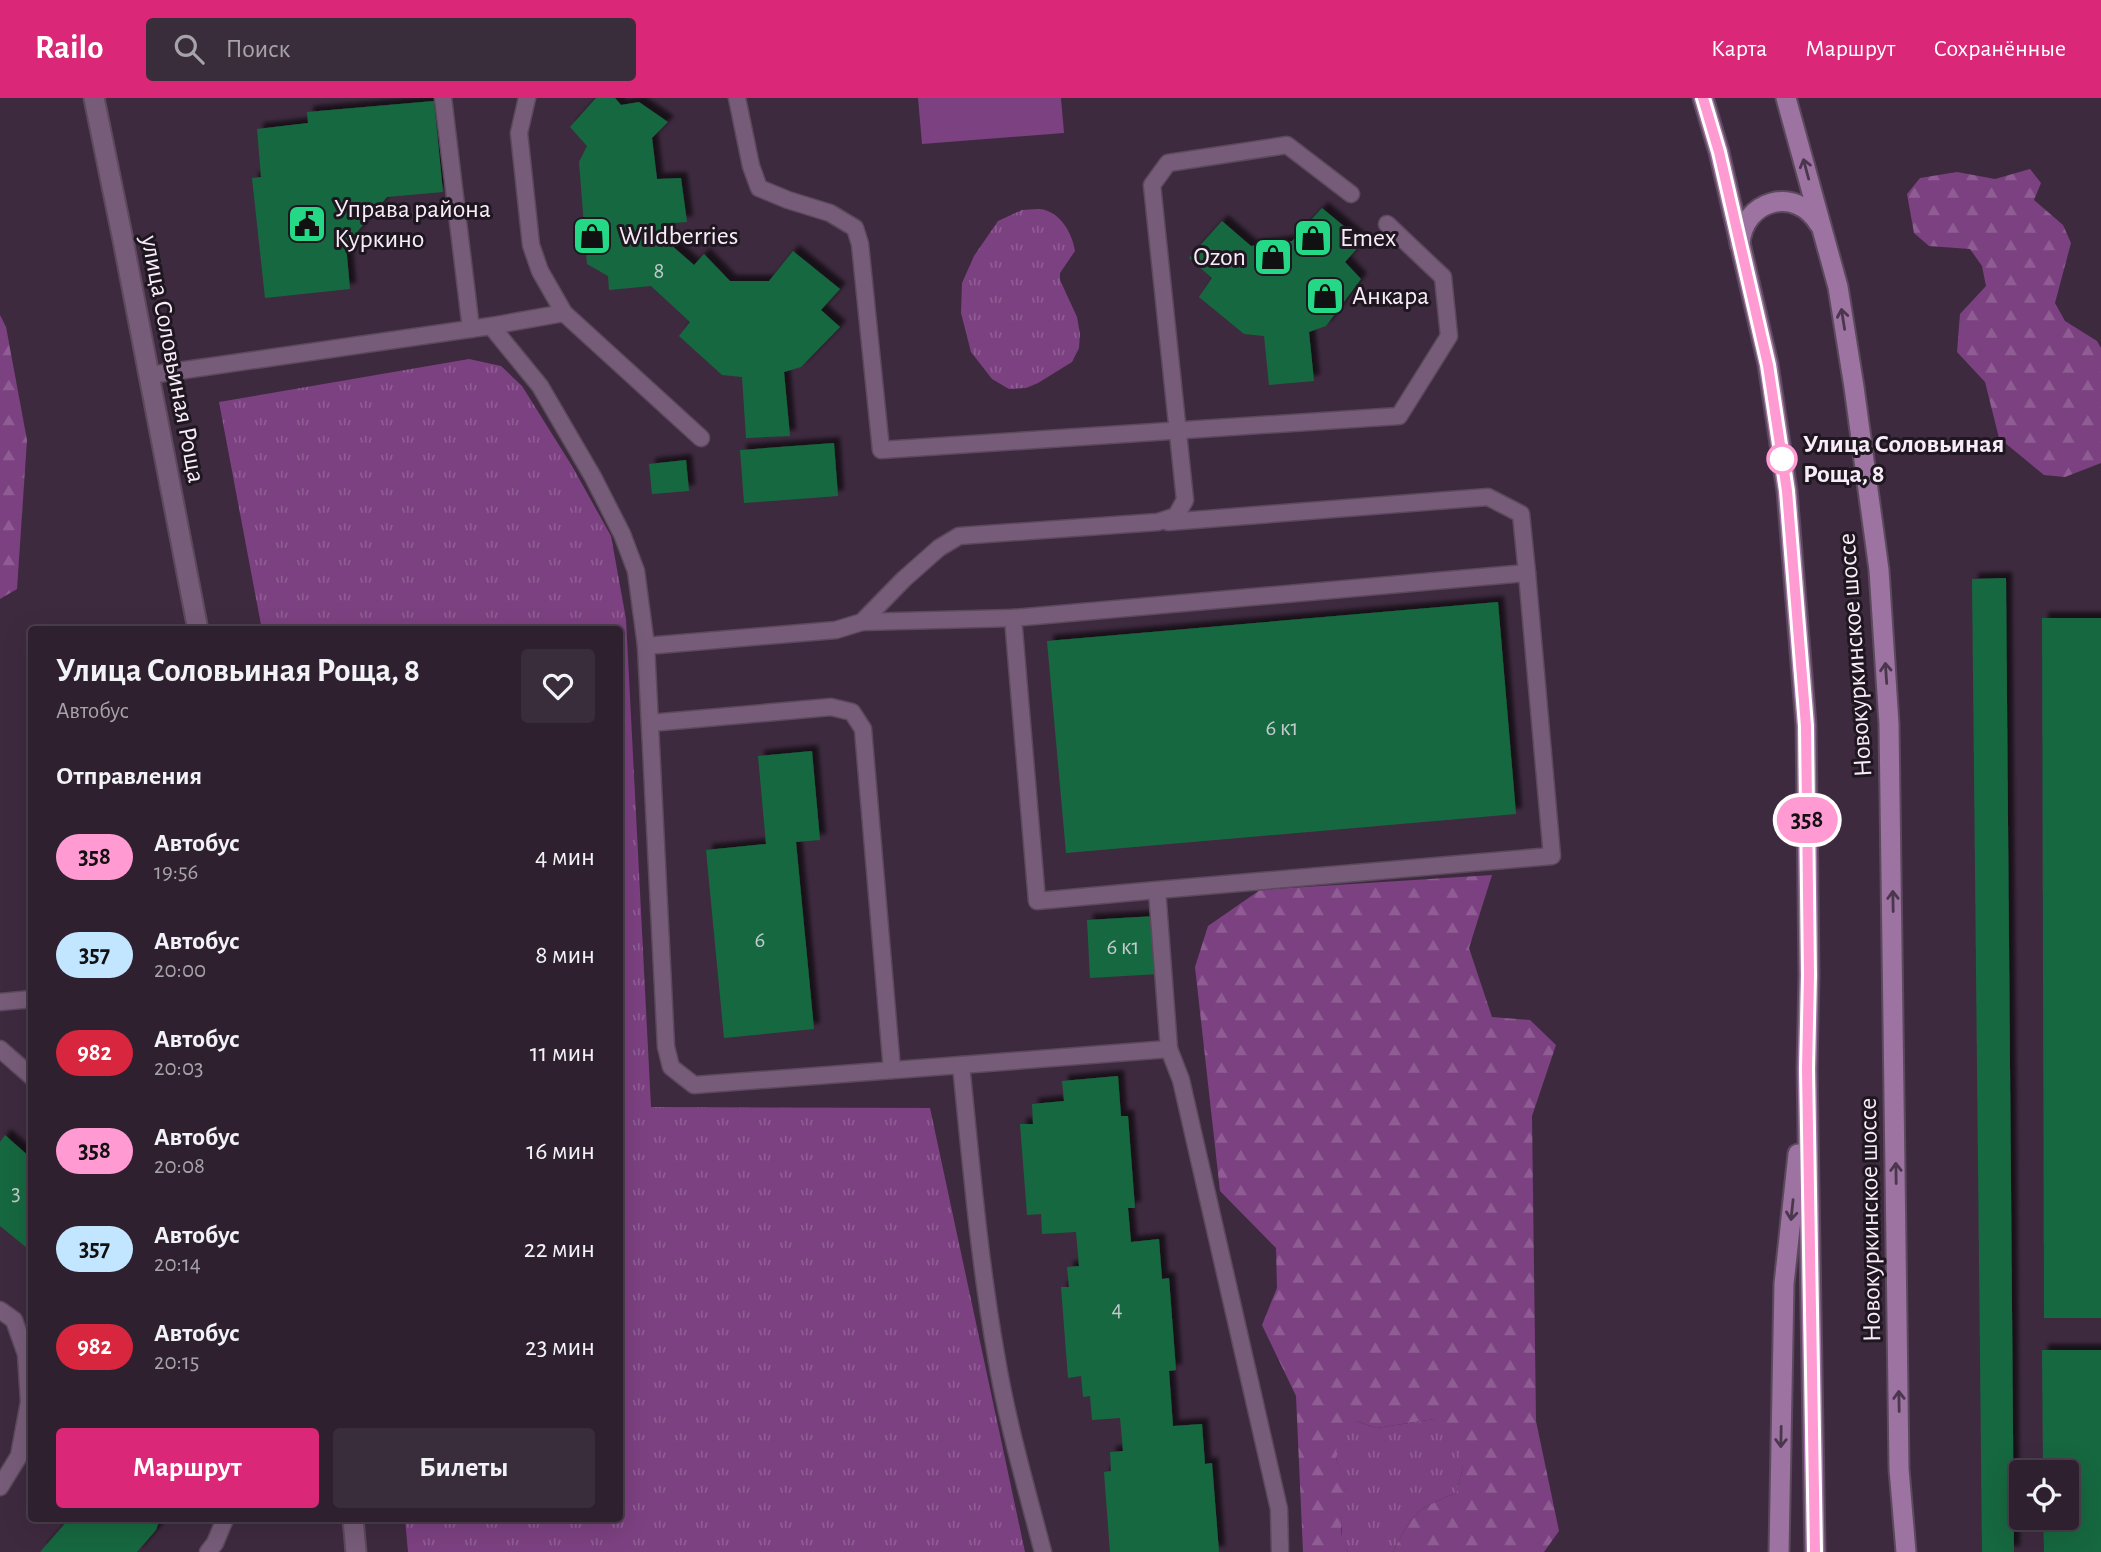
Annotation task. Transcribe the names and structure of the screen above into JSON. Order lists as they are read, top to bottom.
{
  "streets": {
    "main road": ["Новокуркинское шоссе"],
    "street": ["улица Соловьиная Роща"]
  },
  "places": {
    "public building": ["Управа района Куркино"],
    "shop": [
      "Wildberries",
      "Emex",
      "Ozon",
      "Анкара"
    ],
    "other": ["Улица Соловьиная Роща, 8"]
  },
  "lines": ["bus line 358"],
  "house_numbers": [
    "8",
    "6 к1",
    "6",
    "6 к1",
    "3",
    "4"
  ],
  "page": {
    "header": "Railo",
    "search": "Поиск",
    "nav": ["Карта", "Маршрут", "Сохранённые"],
    "on_map": "358",
    "heading": [
      ["Улица Соловьиная Роща, 8", "Автобус"],
      "Отправления"
    ],
    "list": [
      {
        "mark": "358",
        "name": "Автобус",
        "note": "19:56",
        "value": "4 мин"
      },
      {
        "mark": "357",
        "name": "Автобус",
        "note": "20:00",
        "value": "8 мин"
      },
      {
        "mark": "982",
        "name": "Автобус",
        "note": "20:03",
        "value": "11 мин"
      },
      {
        "mark": "358",
        "name": "Автобус",
        "note": "20:08",
        "value": "16 мин"
      },
      {
        "mark": "357",
        "name": "Автобус",
        "note": "20:14",
        "value": "22 мин"
      },
      {
        "mark": "982",
        "name": "Автобус",
        "note": "20:15",
        "value": "23 мин"
      }
    ],
    "buttons": ["Маршрут", "Билеты"]
  }
}
